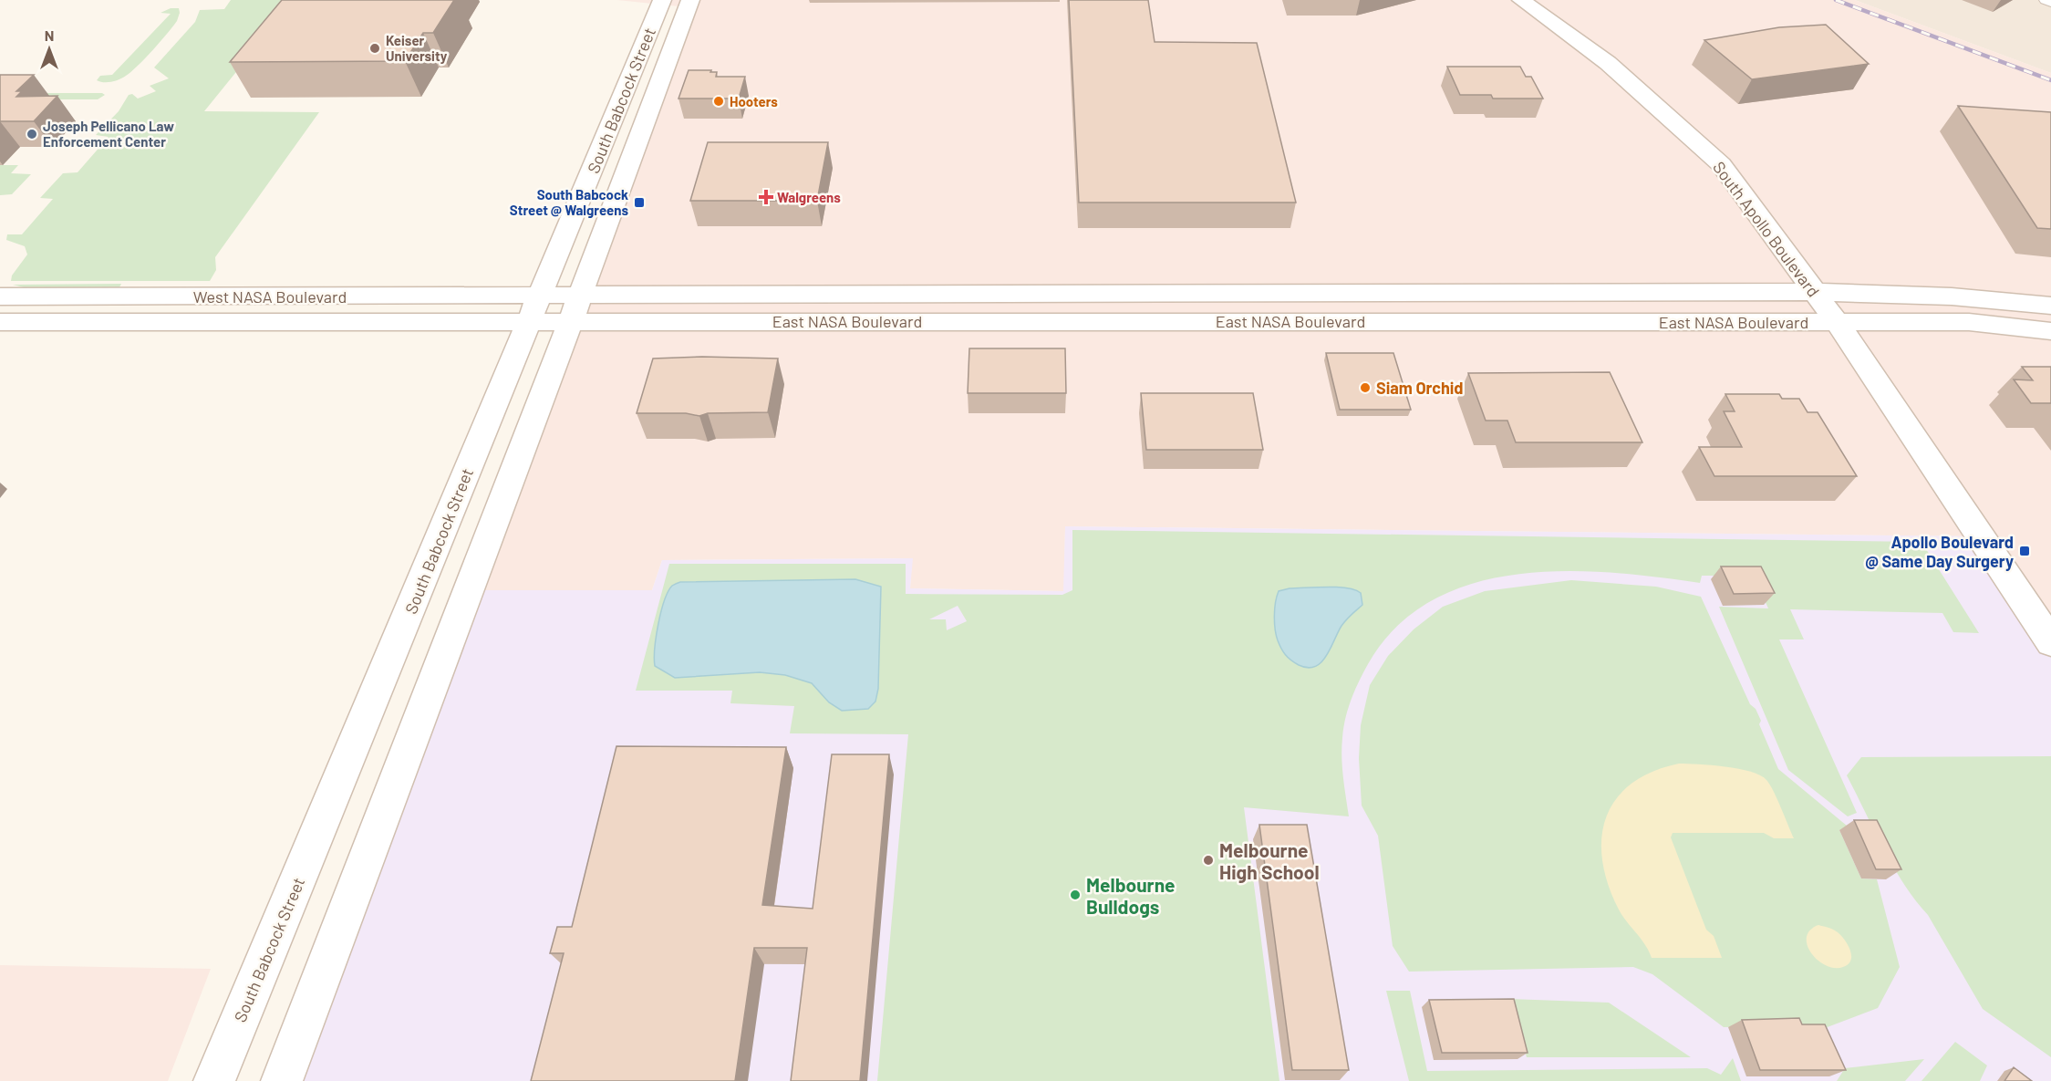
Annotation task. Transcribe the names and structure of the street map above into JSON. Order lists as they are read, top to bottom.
{
  "streets": {
    "main road": [
      "South Babcock Street",
      "South Apollo Boulevard",
      "West NASA Boulevard",
      "East NASA Boulevard"
    ]
  },
  "crossings": [
    ["South Babcock Street", "West NASA Boulevard"],
    ["South Babcock Street", "East NASA Boulevard"],
    ["South Apollo Boulevard", "East NASA Boulevard"],
    ["West NASA Boulevard", "East NASA Boulevard"]
  ],
  "places": {
    "other": [
      "Keiser University",
      "Hooters",
      "Joseph Pellicano Law Enforcement Center",
      "Siam Orchid",
      "Melbourne High School",
      "Melbourne Bulldogs"
    ],
    "health": ["Walgreens"],
    "transit": ["South Babcock Street @ Walgreens", "Apollo Boulevard @ Same Day Surgery"]
  },
  "north": "top"
}
